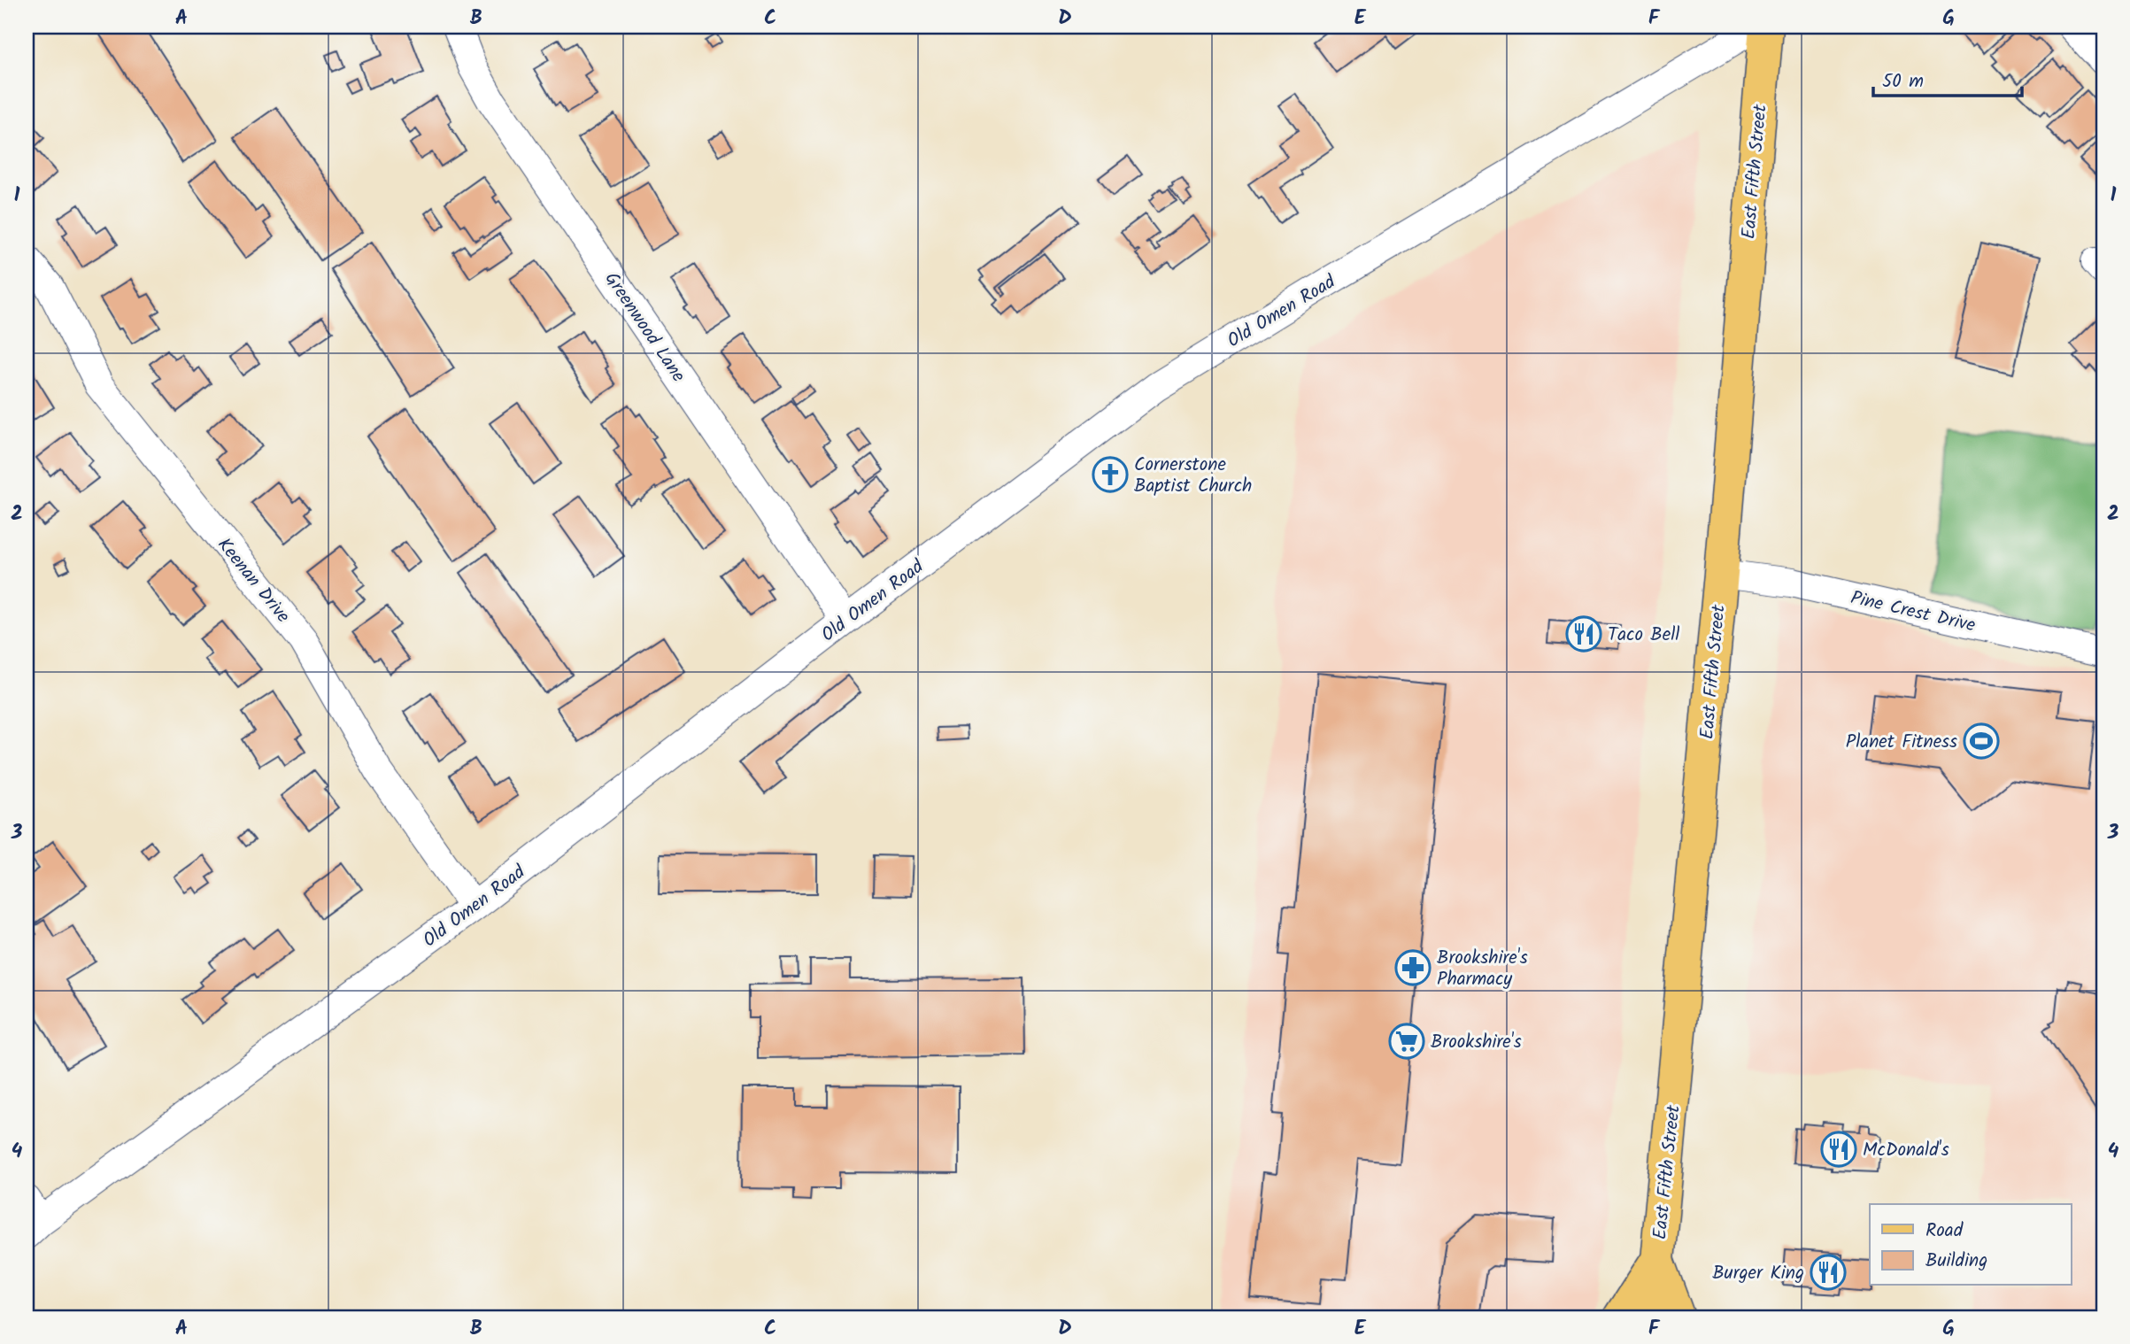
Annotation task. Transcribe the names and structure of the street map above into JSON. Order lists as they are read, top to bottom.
{
  "streets": {
    "main road": ["East Fifth Street"],
    "street": [
      "Old Omen Road",
      "Greenwood Lane",
      "Keenan Drive",
      "Pine Crest Drive"
    ]
  },
  "crossings": [
    ["East Fifth Street", "Pine Crest Drive"],
    ["Old Omen Road", "Greenwood Lane"],
    ["Old Omen Road", "Keenan Drive"]
  ],
  "places": {
    "church": ["Cornerstone Baptist Church"],
    "restaurant": ["Taco Bell", "McDonald's", "Burger King"],
    "sports": ["Planet Fitness"],
    "pharmacy": ["Brookshire's Pharmacy"],
    "supermarket": ["Brookshire's"]
  },
  "legend": ["Road", "Building"],
  "scale_bar": "50 m",
  "grid": {
    "columns": [
      "A",
      "B",
      "C",
      "D",
      "E",
      "F",
      "G"
    ],
    "rows": [
      "1",
      "2",
      "3",
      "4"
    ]
  }
}
